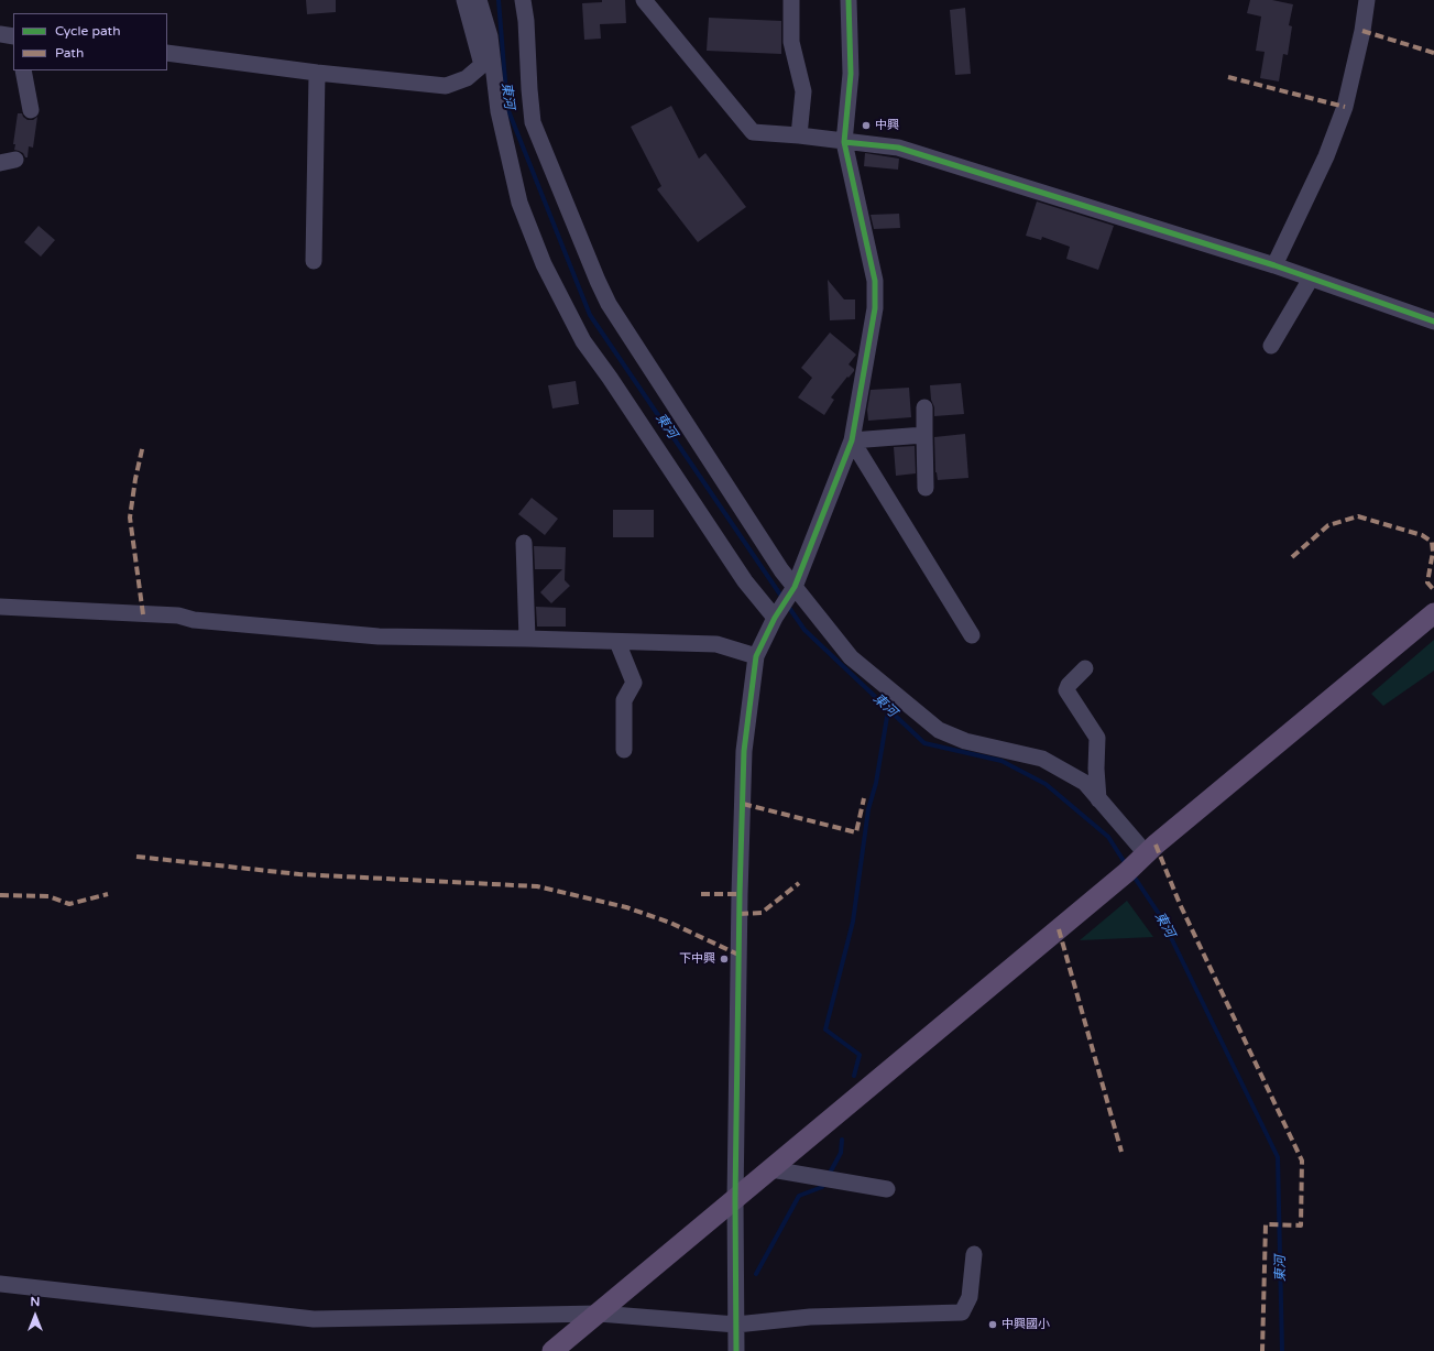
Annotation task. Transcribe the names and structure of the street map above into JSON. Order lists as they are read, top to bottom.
{
  "water": ["東河"],
  "places": ["中興", "下中興", "中興國小"],
  "legend": ["Cycle path", "Path"],
  "north": "top"
}
